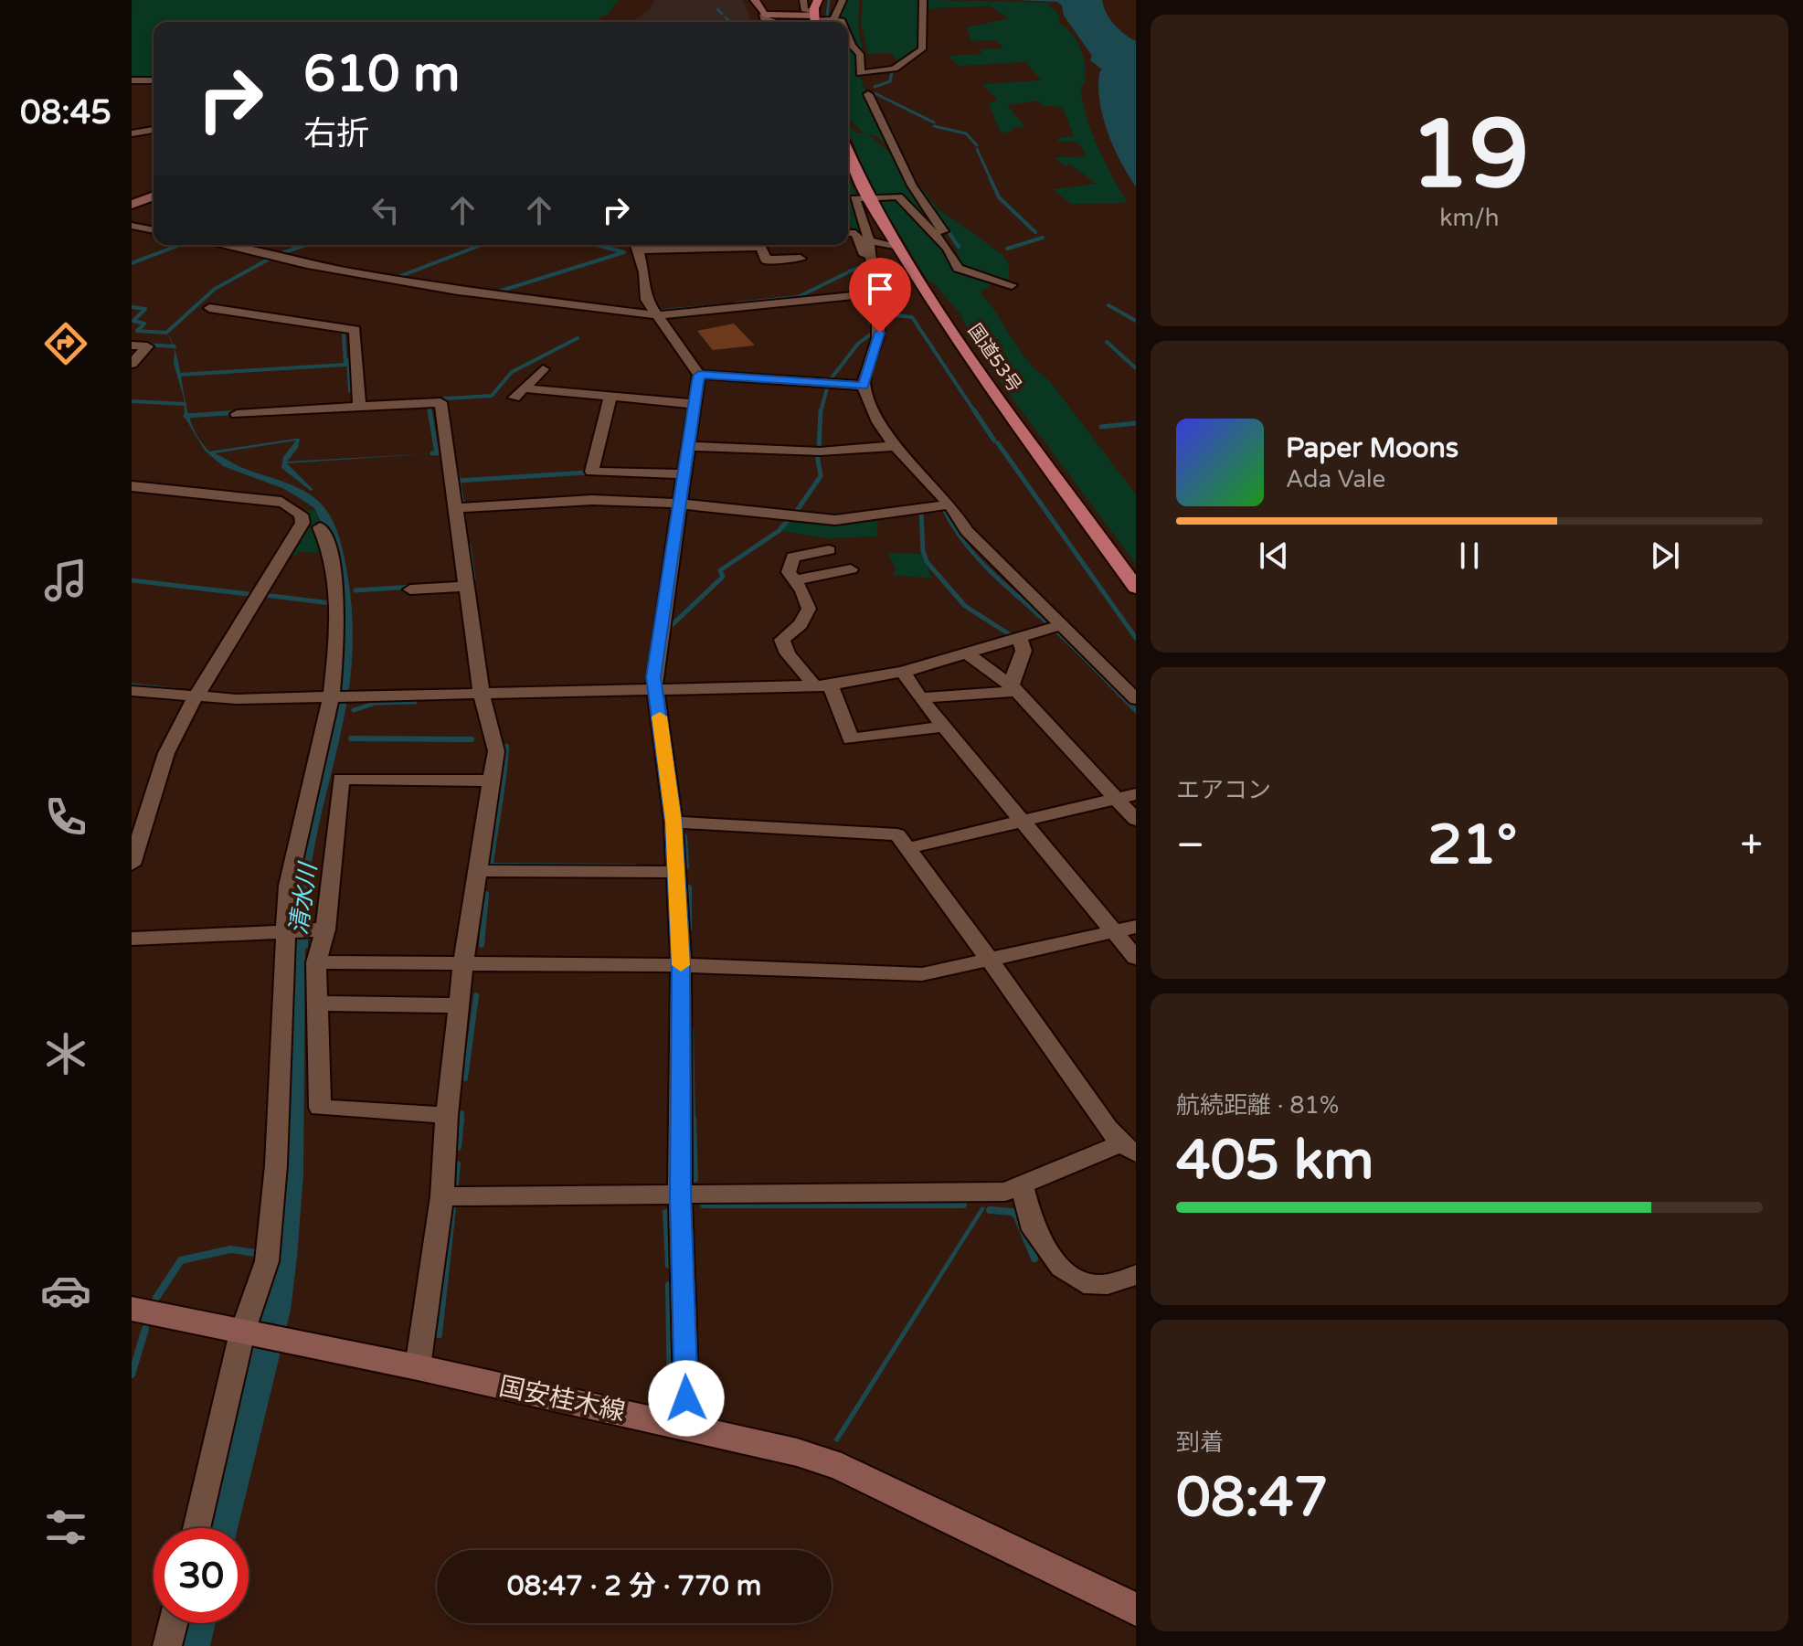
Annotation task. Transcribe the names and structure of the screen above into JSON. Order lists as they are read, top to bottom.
{
  "streets": {
    "highway": ["国道53号"],
    "main road": ["国安桂木線"]
  },
  "water": ["清水川"],
  "page": {
    "tabs": "08:45",
    "tile": [
      ["19", "km/h"],
      "エアコン",
      ["航続距離 · 81%", "405 km"],
      ["到着", "08:47"]
    ],
    "turn": ["610 m", "右折"],
    "song": ["Paper Moons", "Ada Vale"],
    "heat": ["−", "21°", "+"],
    "limit": "30",
    "trip": "08:47 · 2 分 · 770 m"
  }
}
